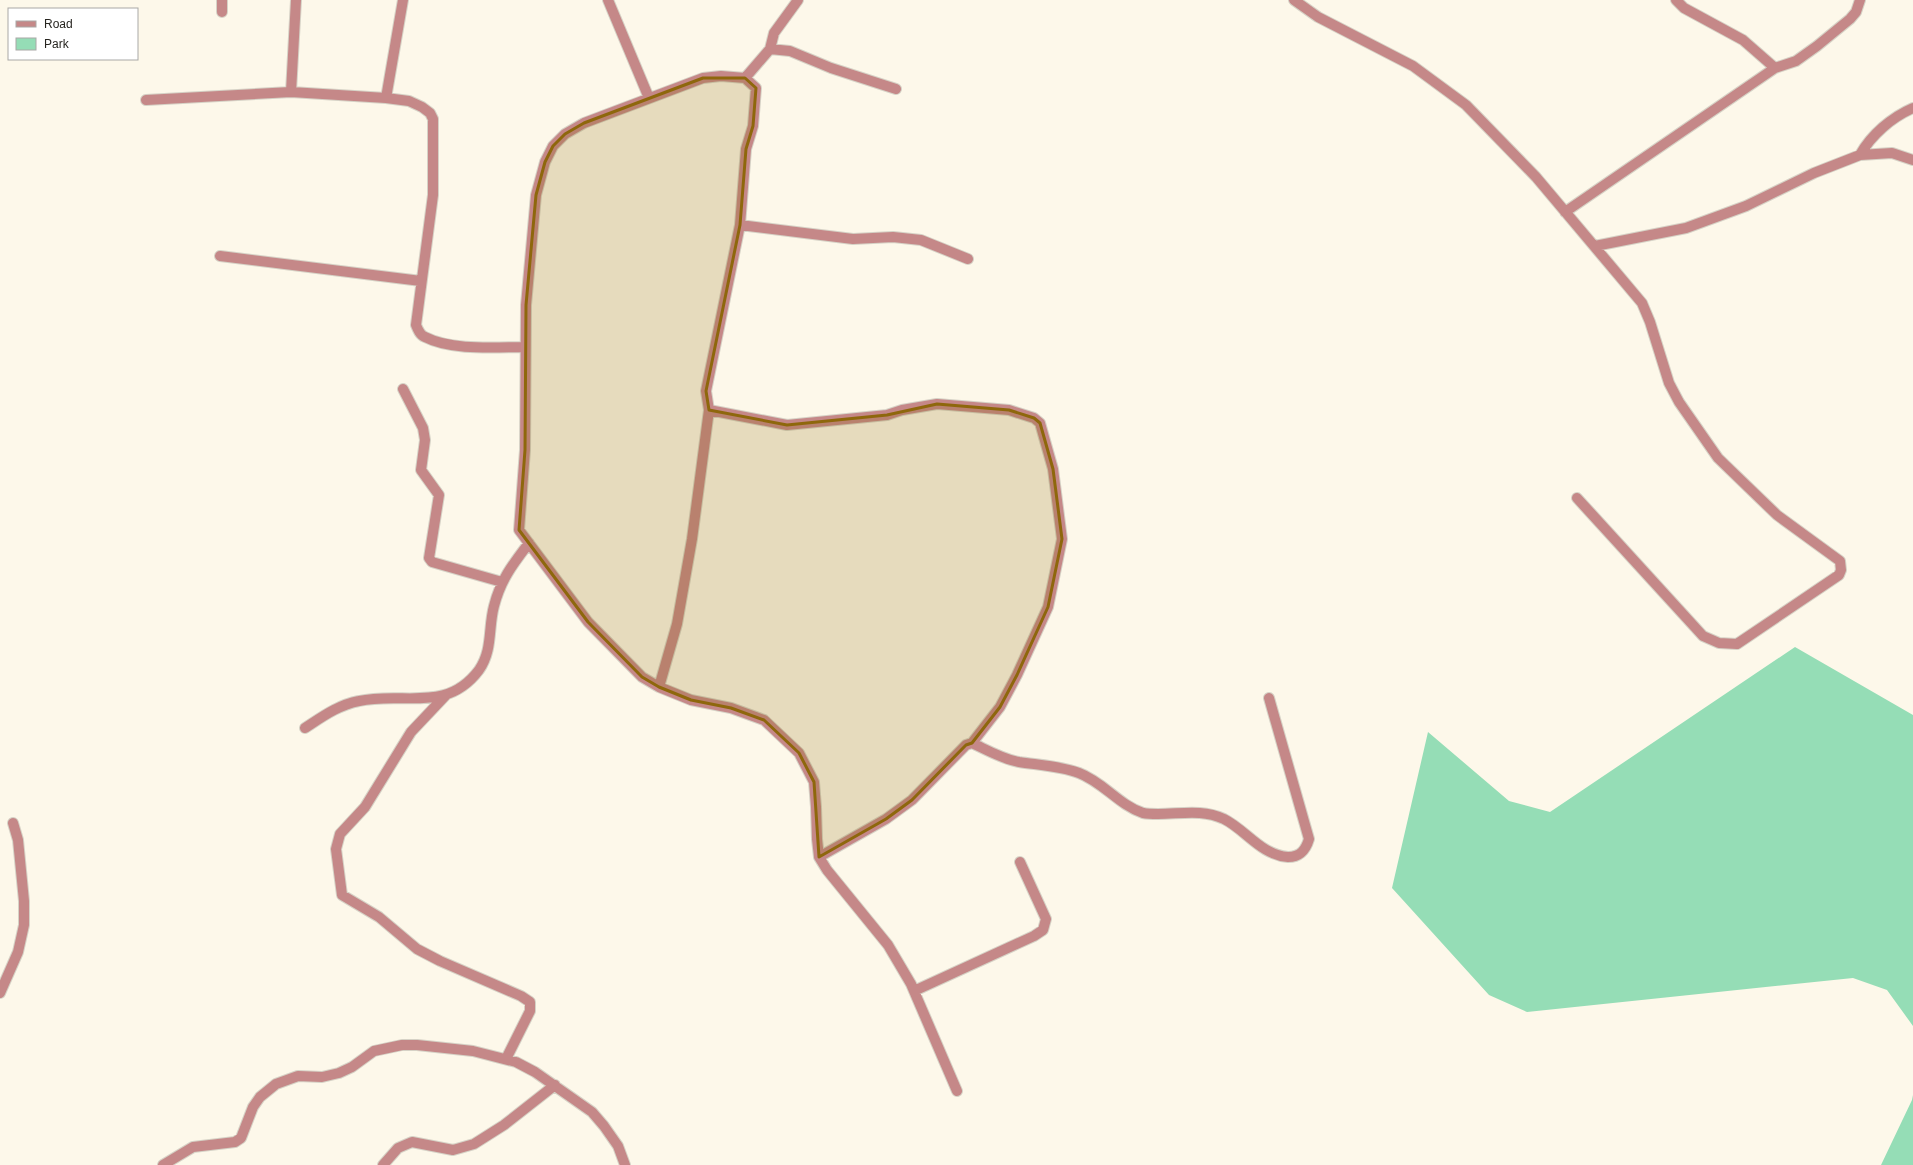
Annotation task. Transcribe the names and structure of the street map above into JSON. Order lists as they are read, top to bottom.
{
  "legend": ["Road", "Park"]
}
